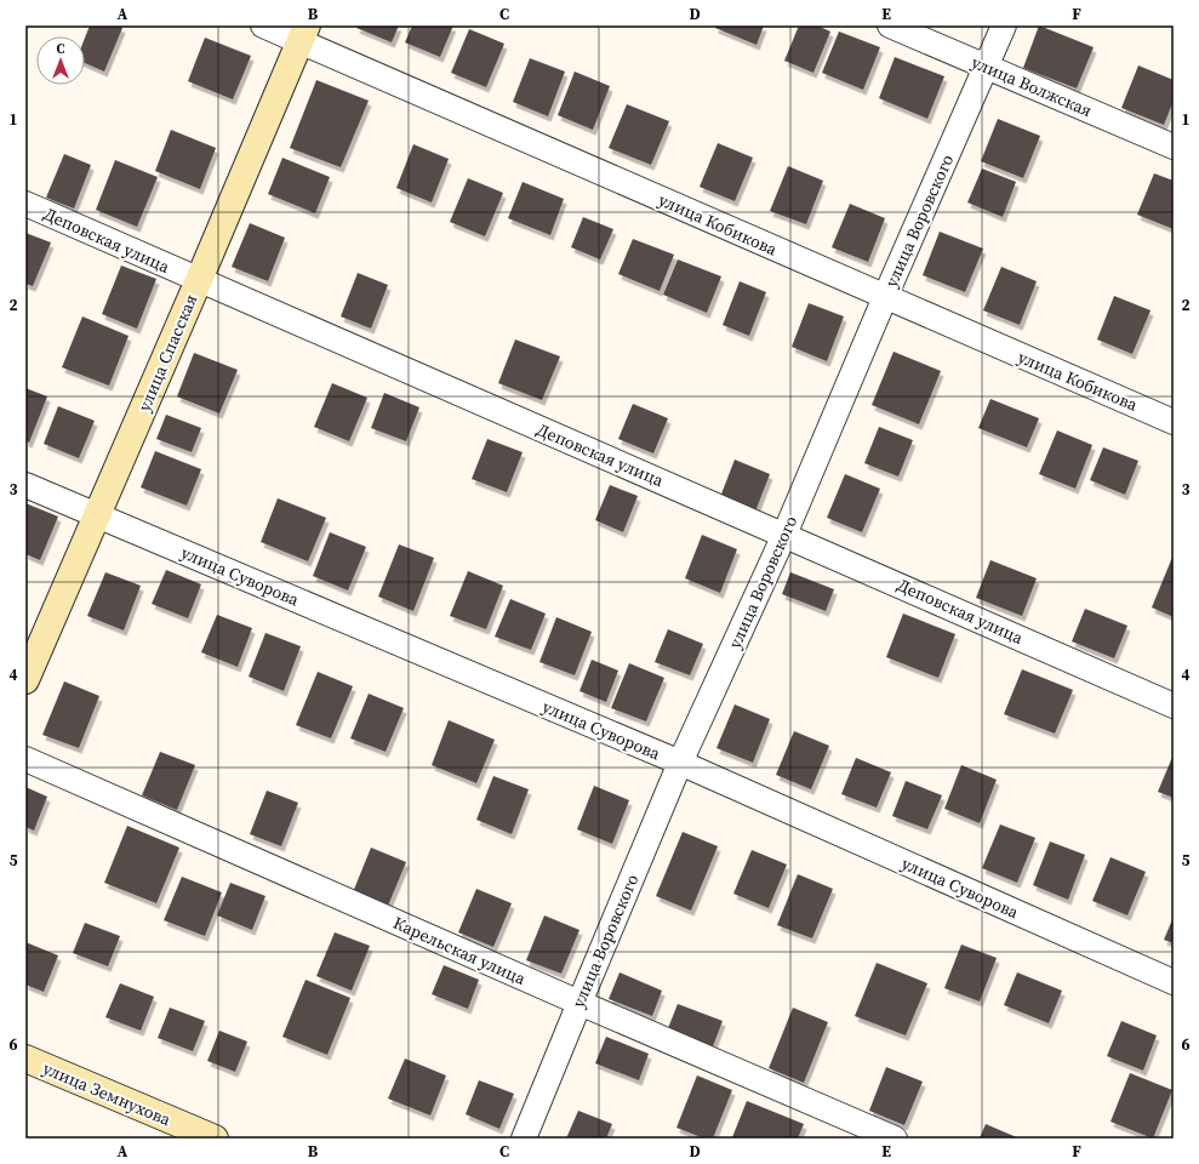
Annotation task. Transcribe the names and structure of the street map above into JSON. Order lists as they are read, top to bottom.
{
  "streets": {
    "street": [
      "улица Волжская",
      "улица Воровского",
      "улица Кобикова",
      "Деповская улица",
      "улица Спасская",
      "улица Суворова",
      "Карельская улица",
      "улица Земнухова"
    ]
  },
  "crossings": [
    ["улица Волжская", "улица Воровского"],
    ["улица Воровского", "улица Кобикова"],
    ["улица Воровского", "Деповская улица"],
    ["улица Воровского", "улица Суворова"],
    ["улица Воровского", "Карельская улица"],
    ["улица Кобикова", "улица Спасская"],
    ["Деповская улица", "улица Спасская"],
    ["улица Спасская", "улица Суворова"]
  ],
  "north": "top",
  "grid": {
    "columns": [
      "A",
      "B",
      "C",
      "D",
      "E",
      "F"
    ],
    "rows": [
      "1",
      "2",
      "3",
      "4",
      "5",
      "6"
    ]
  }
}
